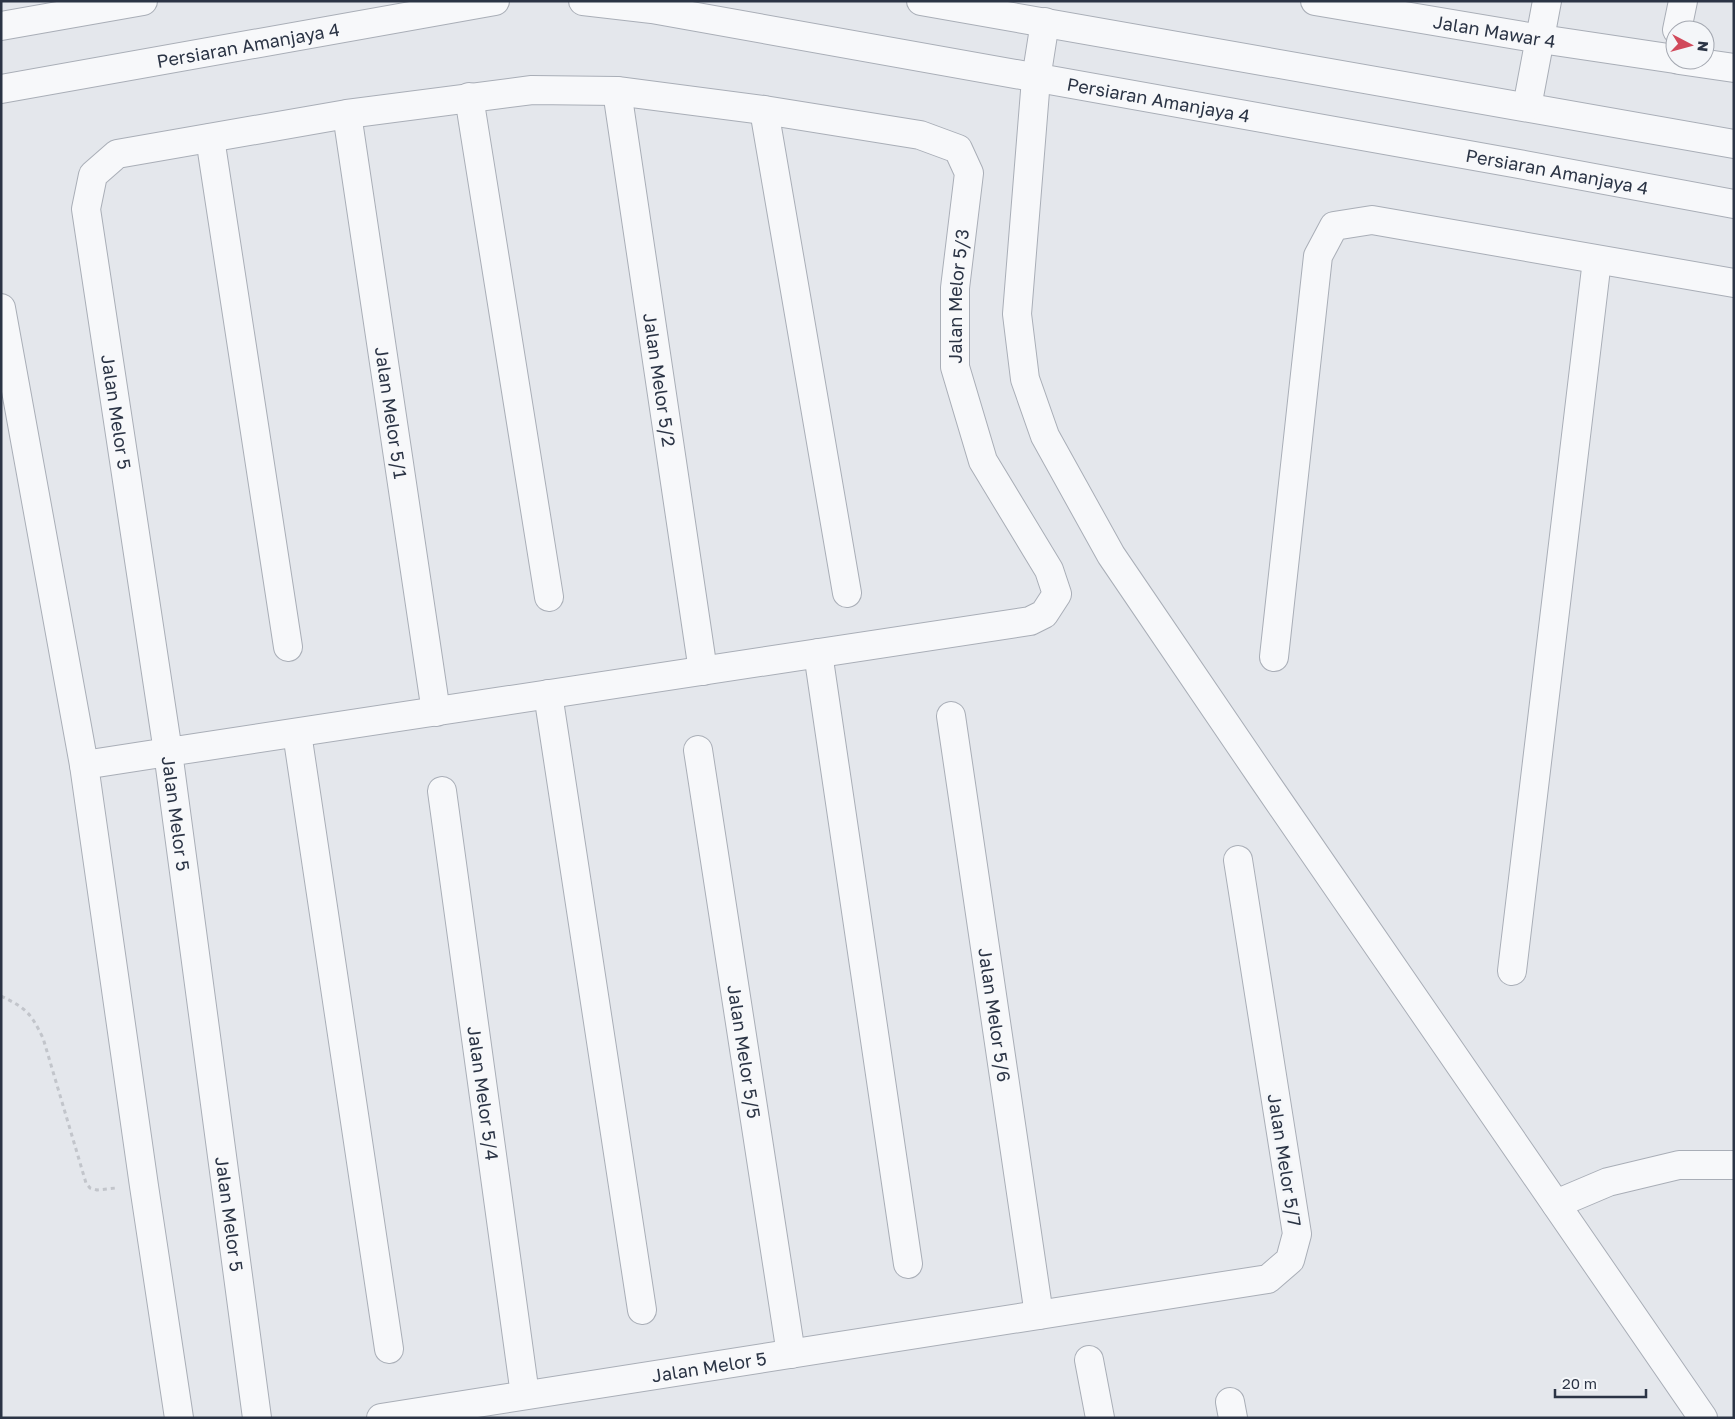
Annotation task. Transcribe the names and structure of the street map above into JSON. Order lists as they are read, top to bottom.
{
  "streets": {
    "street": [
      "Jalan Mawar 4",
      "Persiaran Amanjaya 4",
      "Jalan Melor 5/3",
      "Jalan Melor 5/2",
      "Jalan Melor 5",
      "Jalan Melor 5/1",
      "Jalan Melor 5/6",
      "Jalan Melor 5/5",
      "Jalan Melor 5/4",
      "Jalan Melor 5/7"
    ]
  },
  "crossings": [
    ["Jalan Melor 5/3", "Jalan Melor 5"],
    ["Jalan Melor 5/2", "Jalan Melor 5"],
    ["Jalan Melor 5", "Jalan Melor 5/1"],
    ["Jalan Melor 5", "Jalan Melor 5/6"],
    ["Jalan Melor 5", "Jalan Melor 5/5"],
    ["Jalan Melor 5", "Jalan Melor 5/4"],
    ["Jalan Melor 5", "Jalan Melor 5/7"],
    ["Jalan Melor 5/6", "Jalan Melor 5/7"]
  ],
  "scale_bar": "20 m",
  "north": "right"
}
